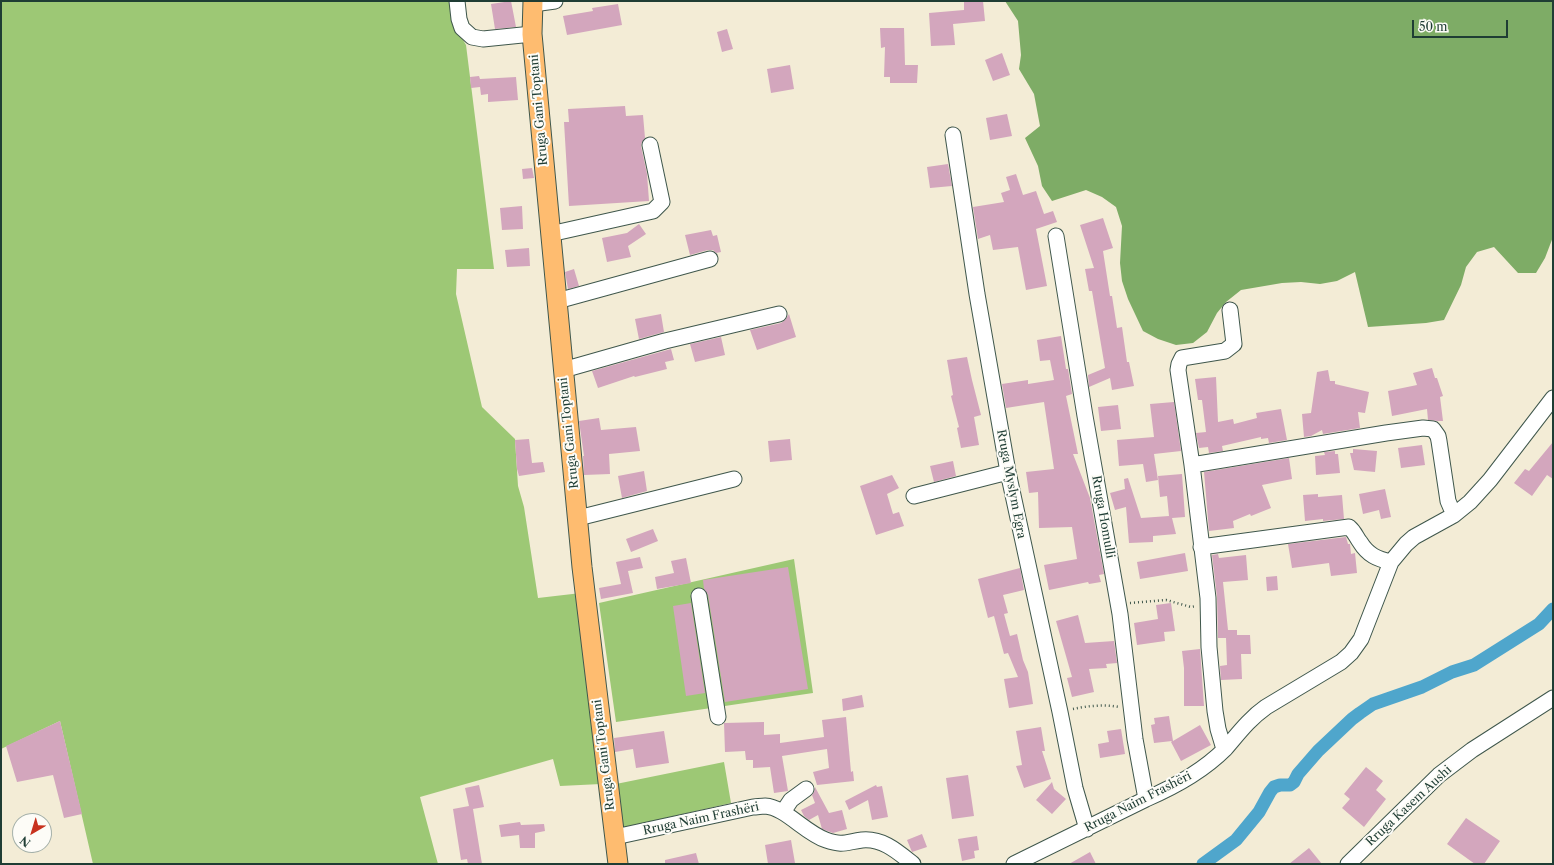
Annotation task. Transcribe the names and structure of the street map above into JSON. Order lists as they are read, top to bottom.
{
  "streets": {
    "main road": ["Rruga Gani Toptani"],
    "street": [
      "Rruga Myslym Egra",
      "Rruga Homulli",
      "Rruga Naim Frashëri",
      "Rruga Kasem Aushi"
    ]
  },
  "crossings": [
    ["Rruga Gani Toptani", "Rruga Naim Frashëri"],
    ["Rruga Myslym Egra", "Rruga Naim Frashëri"],
    ["Rruga Homulli", "Rruga Naim Frashëri"]
  ],
  "scale_bar": "50 m",
  "north": "bottom left"
}
